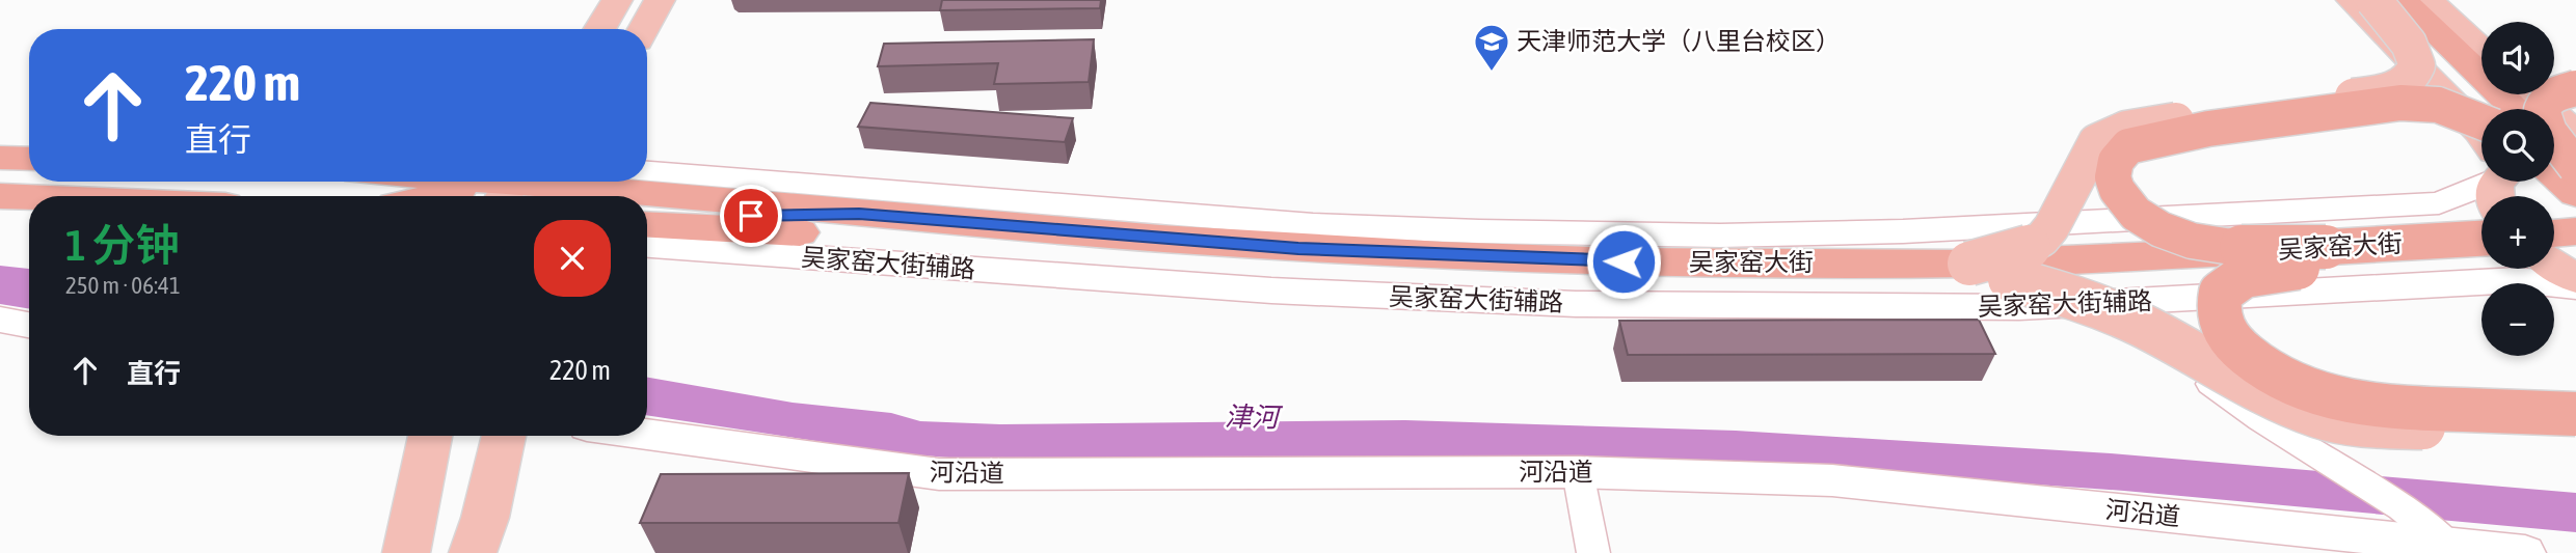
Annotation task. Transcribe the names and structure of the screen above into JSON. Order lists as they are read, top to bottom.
{
  "streets": {
    "highway": ["吴家窑大街"],
    "street": ["吴家窑大街辅路", "河沿道"]
  },
  "crossings": [
    ["吴家窑大街", "吴家窑大街辅路"]
  ],
  "water": ["津河"],
  "places": {
    "school or university": ["天津师范大学（八里台校区）"]
  },
  "page": {
    "map_buttons": ["+", "−"],
    "turn": ["220 m", "直行"],
    "heading": ["1 分钟", "250 m · 06:41"],
    "list": [
      {
        "name": "直行",
        "value": "220 m"
      }
    ]
  }
}
